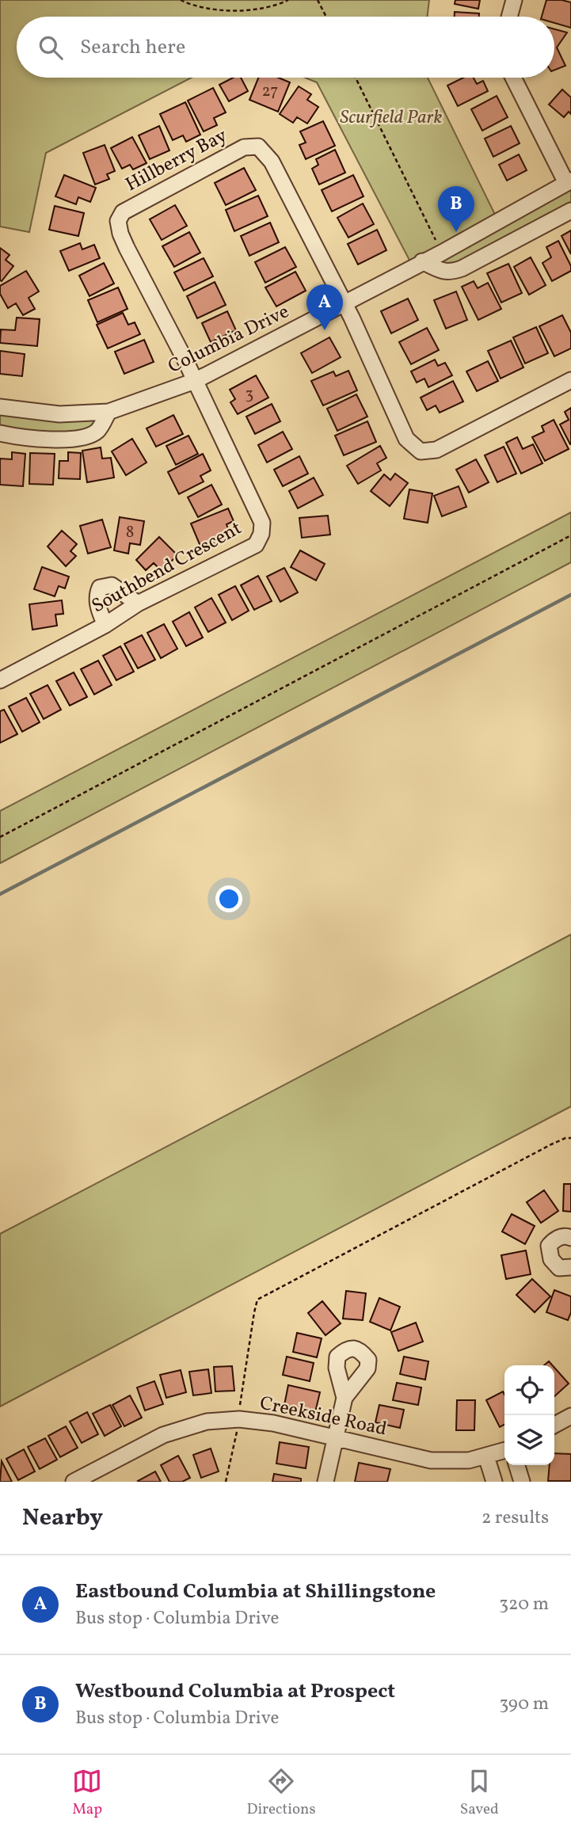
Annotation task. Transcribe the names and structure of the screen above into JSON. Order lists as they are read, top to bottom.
{
  "streets": {
    "street": [
      "Hillberry Bay",
      "Columbia Drive",
      "Southbend Crescent",
      "Creekside Road"
    ]
  },
  "crossings": [
    ["Hillberry Bay", "Columbia Drive"],
    ["Hillberry Bay", "Southbend Crescent"],
    ["Columbia Drive", "Southbend Crescent"]
  ],
  "parks": ["Scurfield Park"],
  "house_numbers": ["27", "3", "8"],
  "page": {
    "search": "Search here",
    "pins": ["B", "A"],
    "heading": ["Nearby", "2 results"],
    "list": [
      {
        "mark": "A",
        "name": "Eastbound Columbia at Shillingstone",
        "note": "Bus stop · Columbia Drive",
        "value": "320 m"
      },
      {
        "mark": "B",
        "name": "Westbound Columbia at Prospect",
        "note": "Bus stop · Columbia Drive",
        "value": "390 m"
      }
    ],
    "nav": ["Map", "Directions", "Saved"]
  }
}
